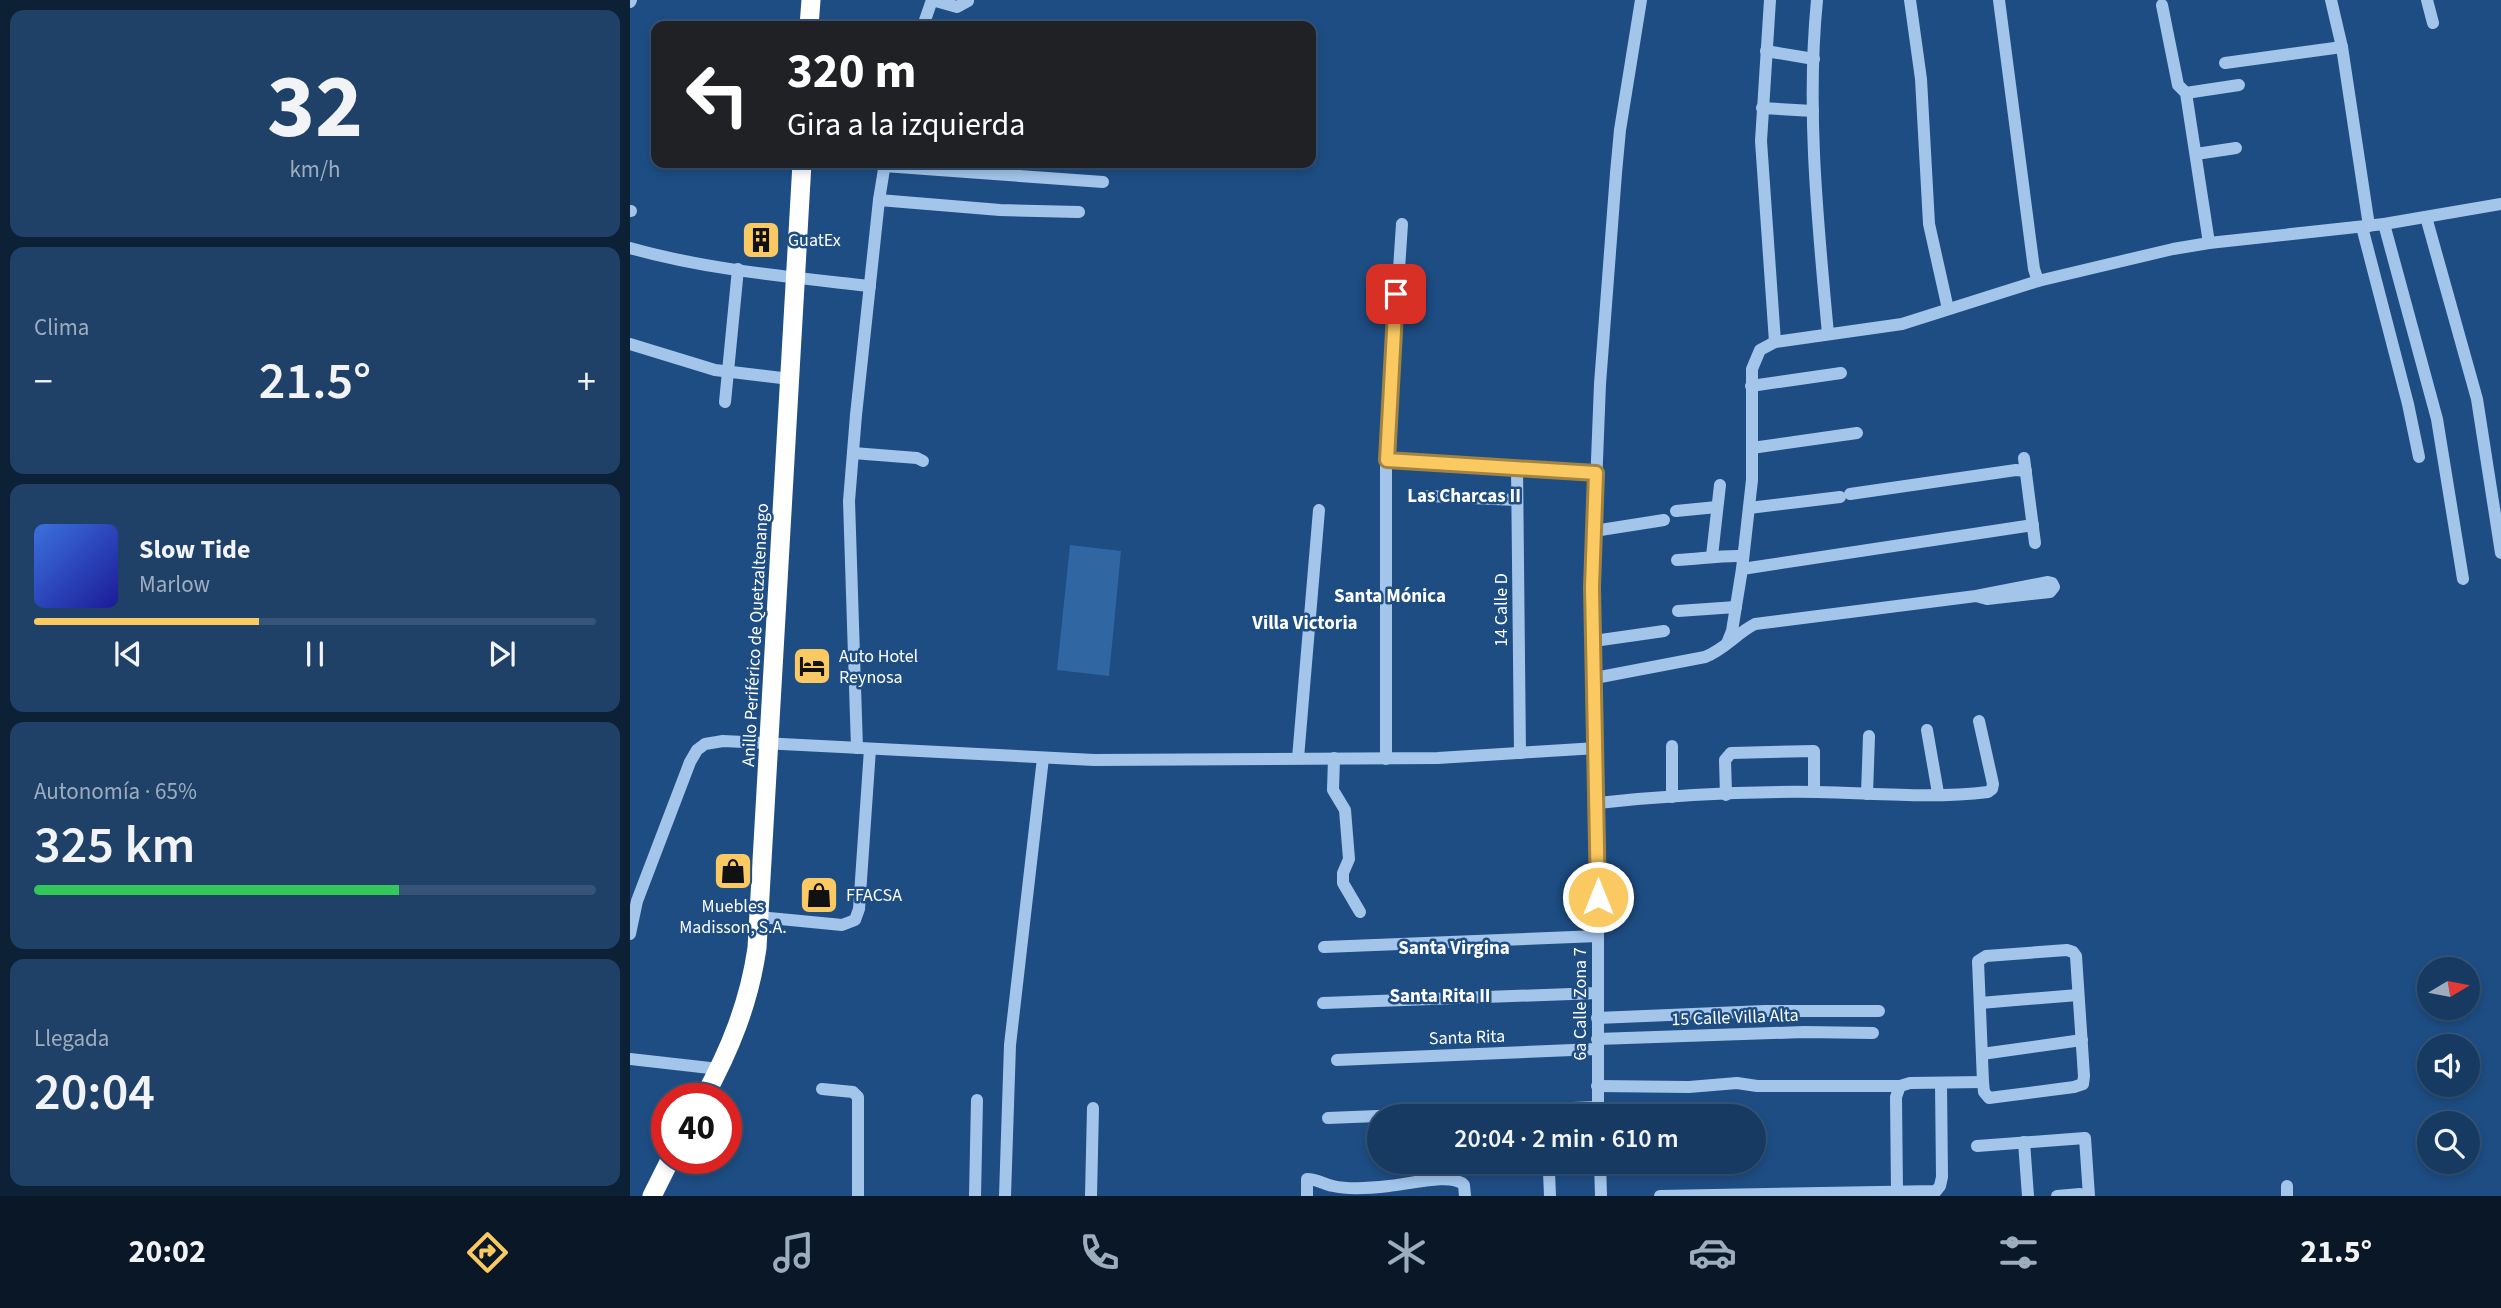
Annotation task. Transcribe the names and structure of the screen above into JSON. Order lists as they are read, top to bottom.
{
  "streets": {
    "highway": ["Anillo Periférico de Quetzaltenango"],
    "street": [
      "14 Calle D",
      "6a Calle Zona 7",
      "15 Calle Villa Alta",
      "Santa Rita"
    ]
  },
  "crossings": [
    ["6a Calle Zona 7", "15 Calle Villa Alta"],
    ["6a Calle Zona 7", "Santa Rita"],
    ["15 Calle Villa Alta", "Santa Rita"]
  ],
  "districts": [
    "Las Charcas II",
    "Santa Mónica",
    "Villa Victoria",
    "Santa Virgina",
    "Santa Rita II"
  ],
  "places": {
    "building": ["GuatEx"],
    "hotel": ["Auto Hotel Reynosa"],
    "shop": ["Muebles Madisson, S.A.", "FFACSA"]
  },
  "north": "right",
  "page": {
    "tile": [
      ["32", "km/h"],
      "Clima",
      ["Autonomía · 65%", "325 km"],
      ["Llegada", "20:04"]
    ],
    "turn": ["320 m", "Gira a la izquierda"],
    "heat": ["−", "21.5°", "+"],
    "song": ["Slow Tide", "Marlow"],
    "limit": "40",
    "trip": "20:04 · 2 min · 610 m",
    "tabs": ["20:02", "21.5°"]
  }
}
